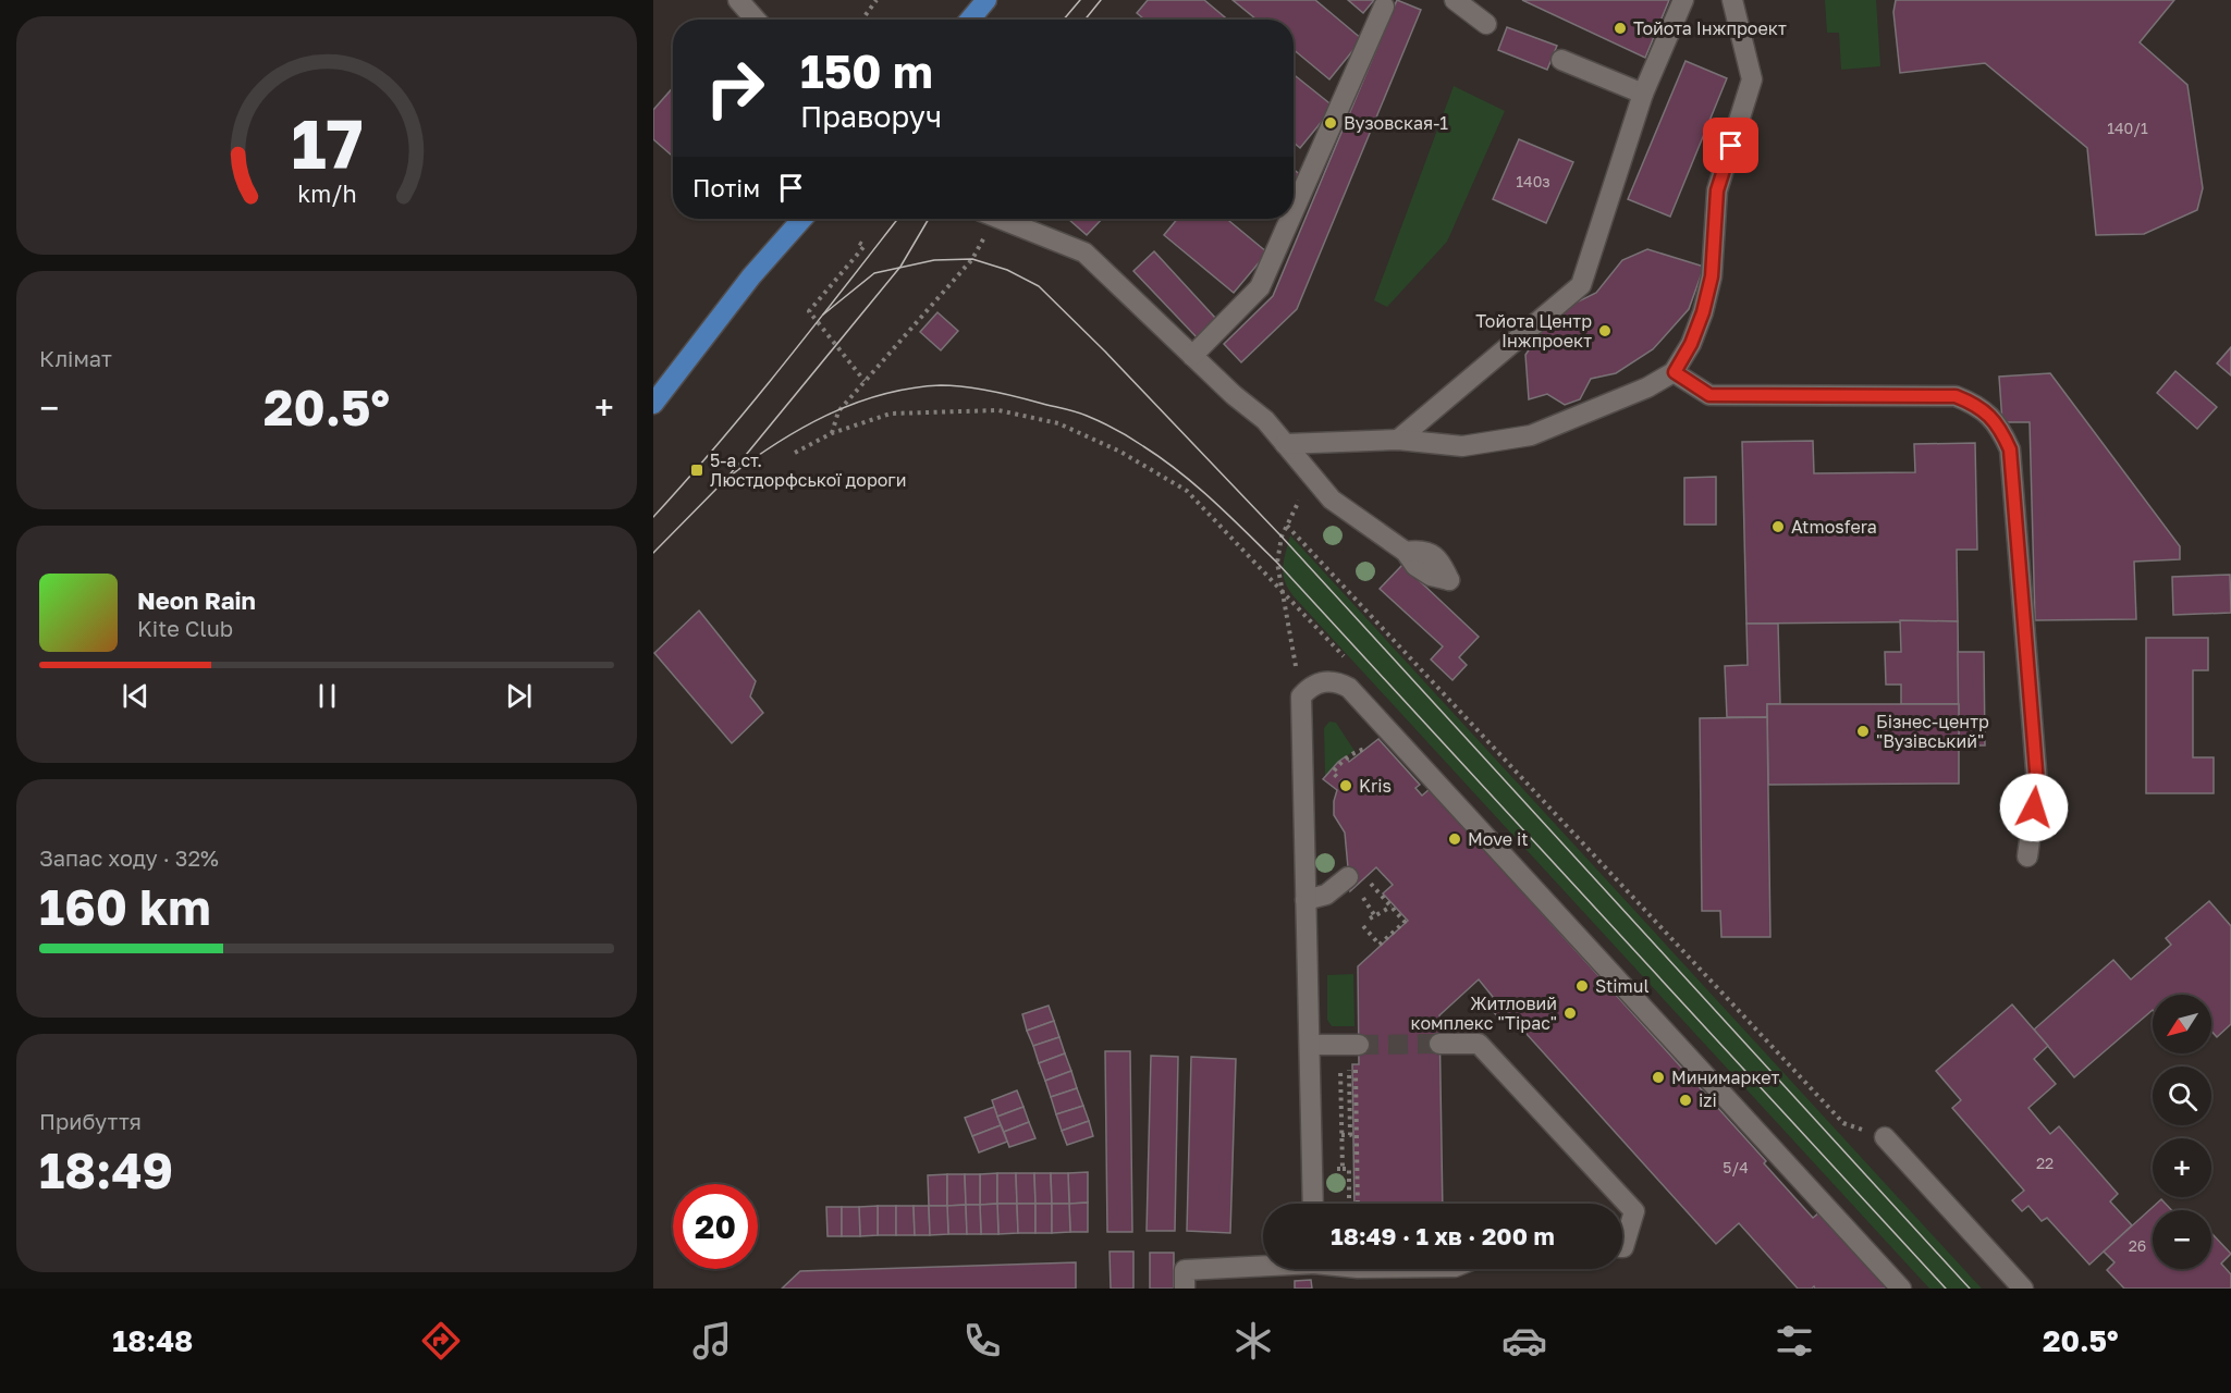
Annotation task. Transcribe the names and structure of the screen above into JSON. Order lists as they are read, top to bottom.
{
  "places": {
    "other": [
      "Тойота Інжпроект",
      "Вузовская-1",
      "Тойота Центр Інжпроект",
      "Atmosfera",
      "Бізнес-центр \"Вузівський\"",
      "Kris",
      "Move it",
      "Stimul",
      "Житловий комплекс \"Тірас\"",
      "Минимаркет",
      "izi"
    ],
    "transit": ["5-а ст. Люстдорфської дороги"]
  },
  "house_numbers": [
    "140/1",
    "140з",
    "22",
    "5/4",
    "26"
  ],
  "north": "bottom left",
  "page": {
    "turn": ["150 m", "Праворуч"],
    "then": "Потім",
    "tile": [
      "Клімат",
      ["Запас ходу · 32%", "160 km"],
      ["Прибуття", "18:49"]
    ],
    "heat": ["−", "20.5°", "+"],
    "song": ["Neon Rain", "Kite Club"],
    "map_buttons": ["+", "−"],
    "limit": "20",
    "trip": "18:49 · 1 хв · 200 m",
    "tabs": ["18:48", "20.5°"],
    "gauge": ["17", "km/h"]
  }
}
